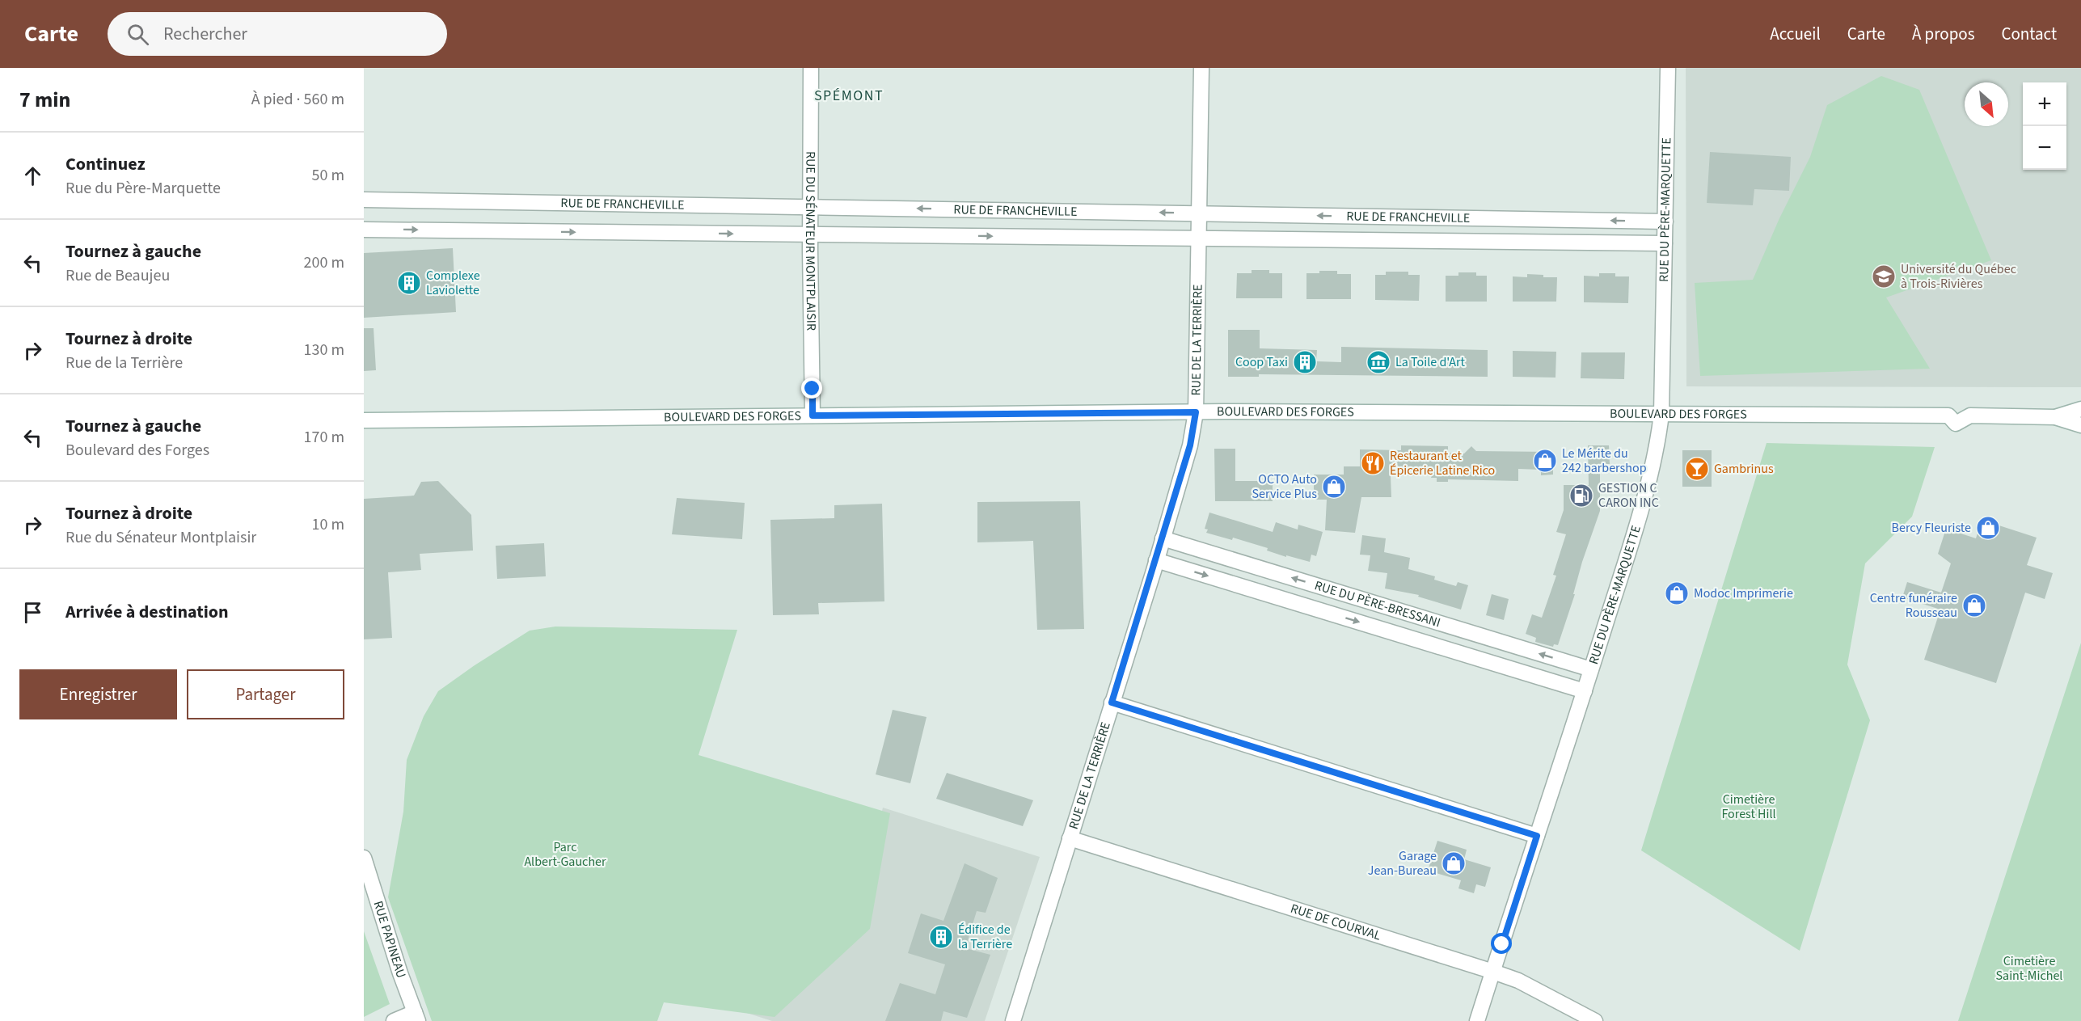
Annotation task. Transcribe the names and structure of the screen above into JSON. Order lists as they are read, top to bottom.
{
  "streets": {
    "street": [
      "RUE DE FRANCHEVILLE",
      "RUE DU PÈRE-MARQUETTE",
      "RUE DU SÉNATEUR MONTPLAISIR",
      "RUE DE LA TERRIÈRE",
      "BOULEVARD DES FORGES",
      "RUE DU PÈRE-BRESSANI",
      "RUE DE COURVAL",
      "RUE PAPINEAU"
    ]
  },
  "crossings": [
    ["RUE DE FRANCHEVILLE", "RUE DU PÈRE-MARQUETTE"],
    ["RUE DE FRANCHEVILLE", "RUE DU SÉNATEUR MONTPLAISIR"],
    ["RUE DE FRANCHEVILLE", "RUE DE LA TERRIÈRE"],
    ["RUE DU PÈRE-MARQUETTE", "BOULEVARD DES FORGES"],
    ["RUE DU PÈRE-MARQUETTE", "RUE DU PÈRE-BRESSANI"],
    ["RUE DU PÈRE-MARQUETTE", "RUE DE COURVAL"],
    ["RUE DU SÉNATEUR MONTPLAISIR", "BOULEVARD DES FORGES"],
    ["RUE DE LA TERRIÈRE", "BOULEVARD DES FORGES"],
    ["RUE DE LA TERRIÈRE", "RUE DU PÈRE-BRESSANI"],
    ["RUE DE LA TERRIÈRE", "RUE DE COURVAL"]
  ],
  "districts": ["SPÉMONT"],
  "parks": ["Cimetière Forest Hill", "Parc Albert-Gaucher", "Cimetière Saint-Michel"],
  "places": {
    "school or university": ["Université du Québec à Trois-Rivières"],
    "building": ["Complexe Laviolette", "Coop Taxi", "Édifice de la Terrière"],
    "museum": ["La Toile d'Art"],
    "shop": [
      "Le Mérite du 242 barbershop",
      "OCTO Auto Service Plus",
      "Bercy Fleuriste",
      "Modoc Imprimerie",
      "Centre funéraire Rousseau",
      "Garage Jean-Bureau"
    ],
    "restaurant": ["Restaurant et Épicerie Latine Rico"],
    "bar": ["Gambrinus"],
    "fuel station": ["GESTION C CARON INC"]
  },
  "north": "bottom right",
  "page": {
    "header": "Carte",
    "search": "Rechercher",
    "nav": [
      "Accueil",
      "Carte",
      "À propos",
      "Contact"
    ],
    "heading": ["7 min", "À pied · 560 m"],
    "map_buttons": ["+", "−"],
    "list": [
      ["Continuez", "Rue du Père-Marquette", "50 m"],
      ["Tournez à gauche", "Rue de Beaujeu", "200 m"],
      ["Tournez à droite", "Rue de la Terrière", "130 m"],
      ["Tournez à gauche", "Boulevard des Forges", "170 m"],
      ["Tournez à droite", "Rue du Sénateur Montplaisir", "10 m"],
      "Arrivée à destination"
    ],
    "buttons": ["Enregistrer", "Partager"]
  }
}
